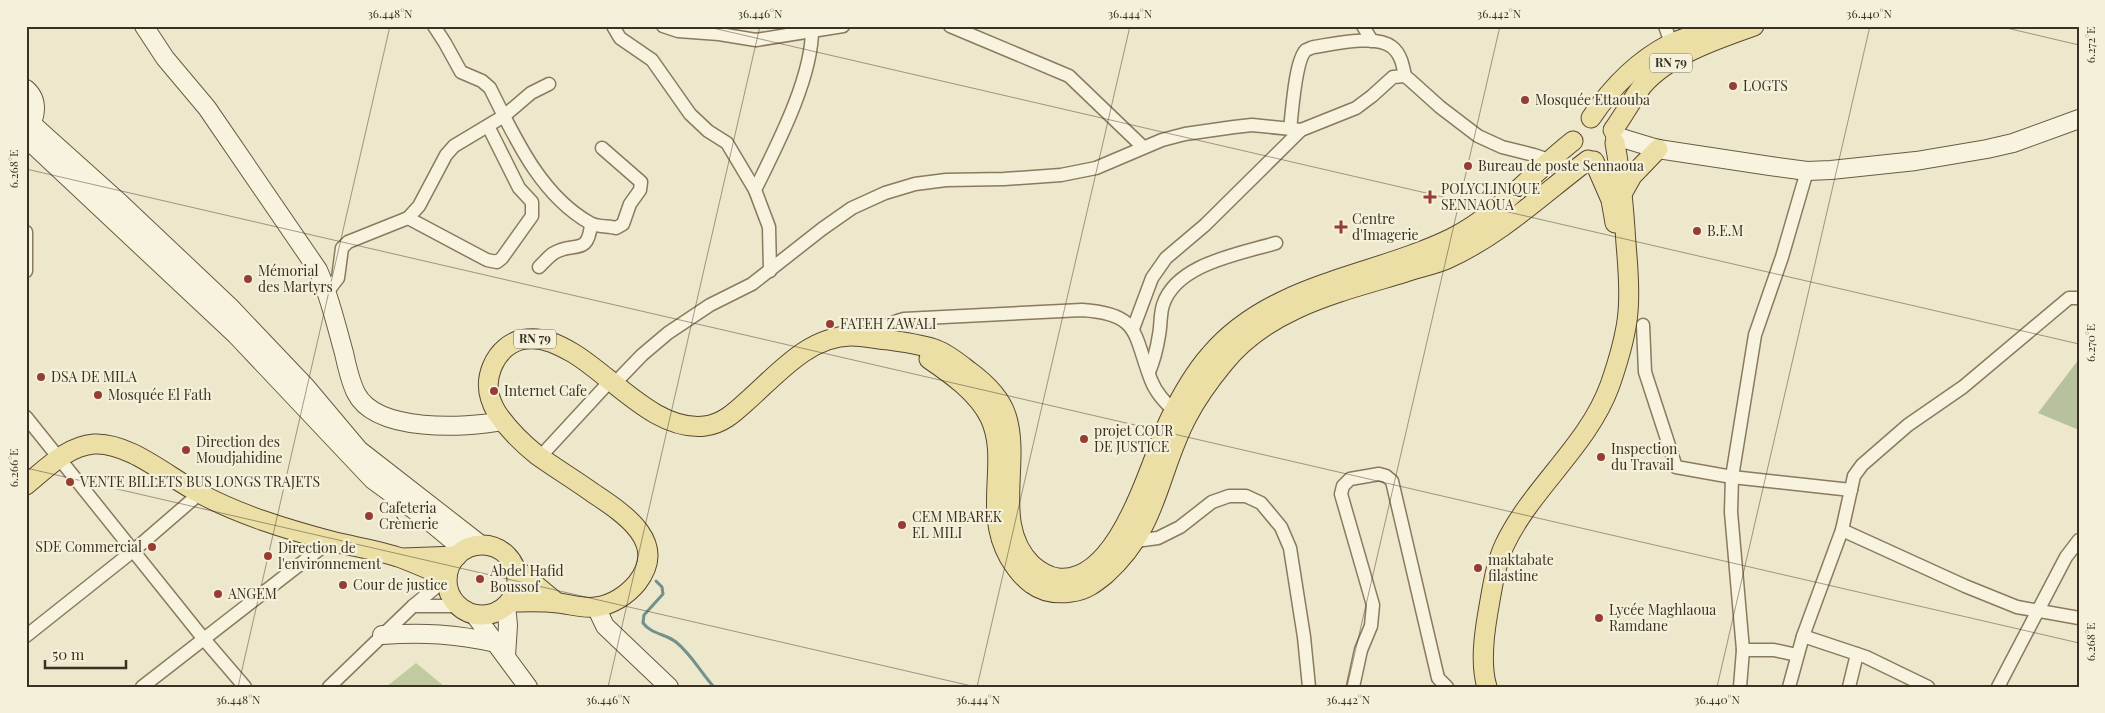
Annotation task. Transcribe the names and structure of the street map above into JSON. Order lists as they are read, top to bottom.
{
  "streets": {
    "main road": ["RN 79"]
  },
  "places": {
    "other": [
      "LOGTS",
      "Mosquée Ettaouba",
      "Bureau de poste Sennaoua",
      "B.E.M",
      "Mémorial des Martyrs",
      "FATEH ZAWALI",
      "DSA DE MILA",
      "Internet Cafe",
      "Mosquée El Fath",
      "projet COUR DE JUSTICE",
      "Direction des Moudjahidine",
      "Inspection du Travail",
      "VENTE BILLETS BUS LONGS TRAJETS",
      "Cafeteria Crèmerie",
      "CEM MBAREK EL MILI",
      "SDE Commercial",
      "Direction de l'environnement",
      "maktabate filastine",
      "Abdel Hafid Boussof",
      "Cour de justice",
      "ANGEM",
      "Lycée Maghlaoua Ramdane"
    ],
    "health": ["POLYCLINIQUE SENNAOUA", "Centre d'Imagerie"]
  },
  "scale_bar": "50 m",
  "coordinates": [
    "36.448°N",
    "36.446°N",
    "36.444°N",
    "36.442°N",
    "36.440°N",
    "6.272°E",
    "6.268°E",
    "6.270°E",
    "6.266°E"
  ]
}
